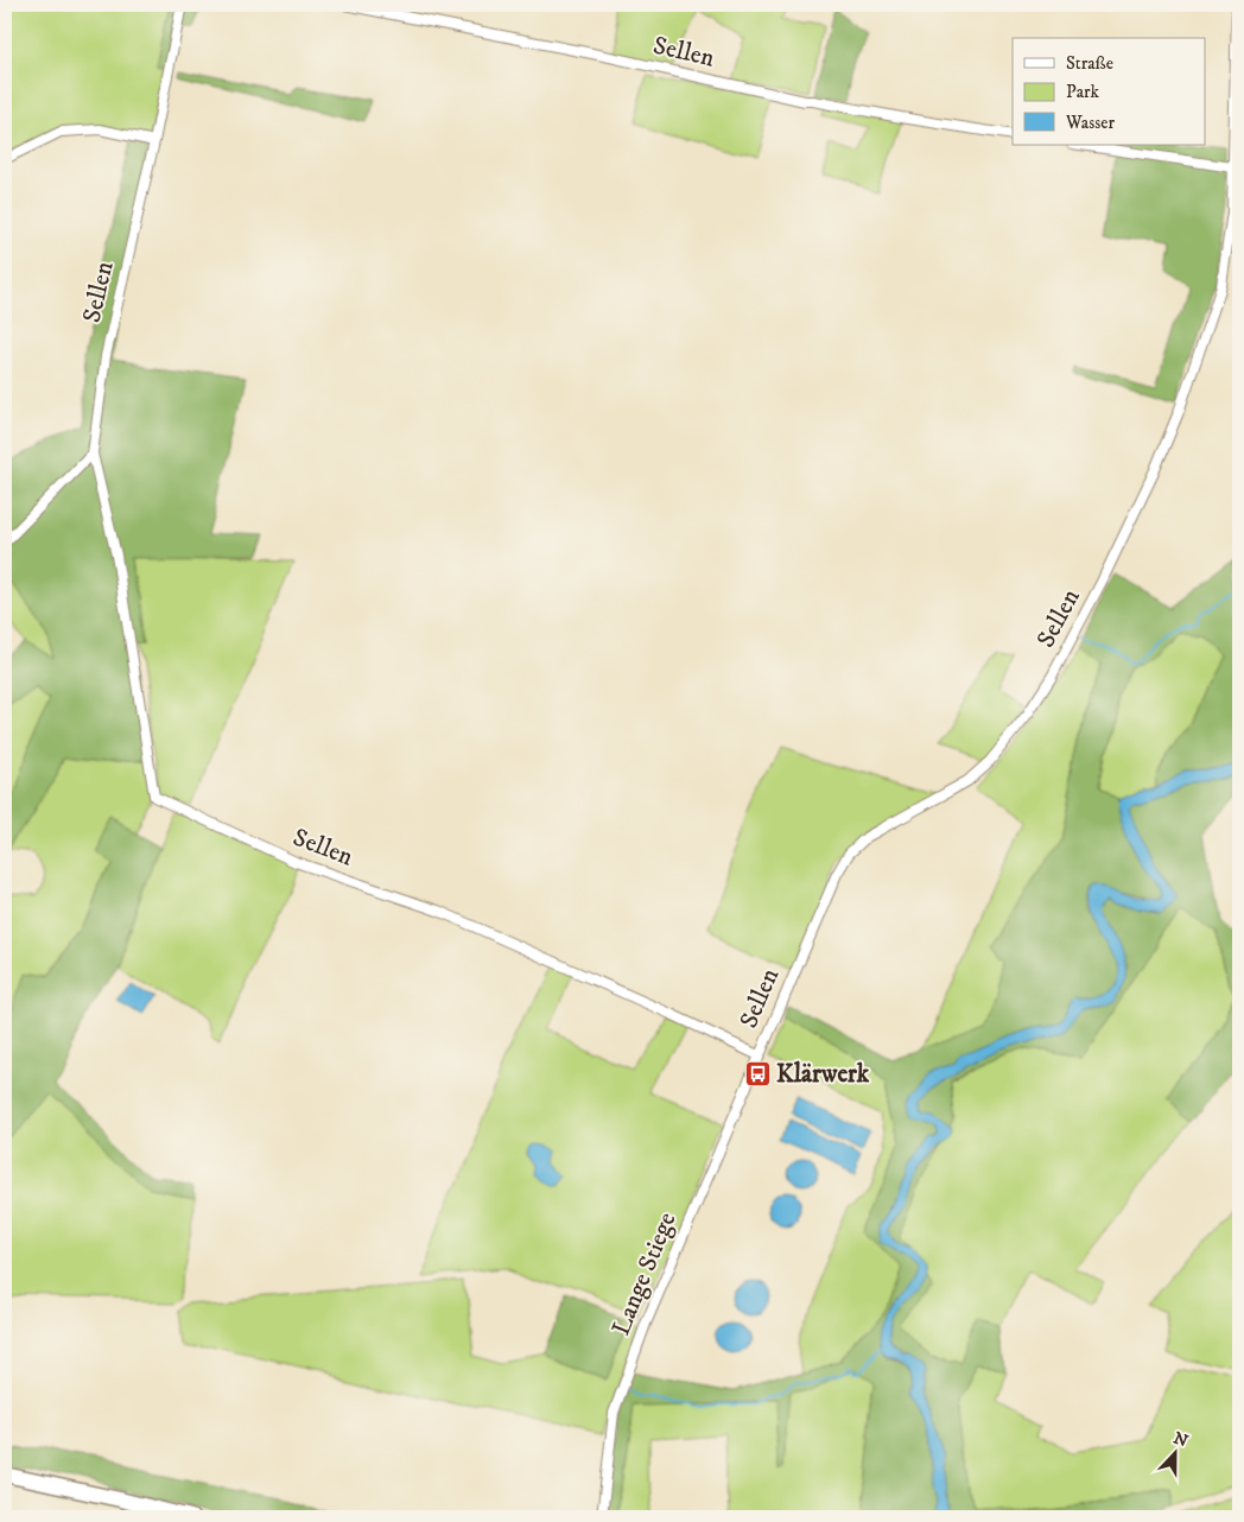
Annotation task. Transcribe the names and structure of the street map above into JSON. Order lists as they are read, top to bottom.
{
  "streets": {
    "street": ["Sellen", "Lange Stiege"]
  },
  "crossings": [
    ["Sellen", "Lange Stiege"]
  ],
  "places": {
    "bus stop": ["Klärwerk"]
  },
  "legend": ["Straße", "Park", "Wasser"],
  "north": "top"
}
